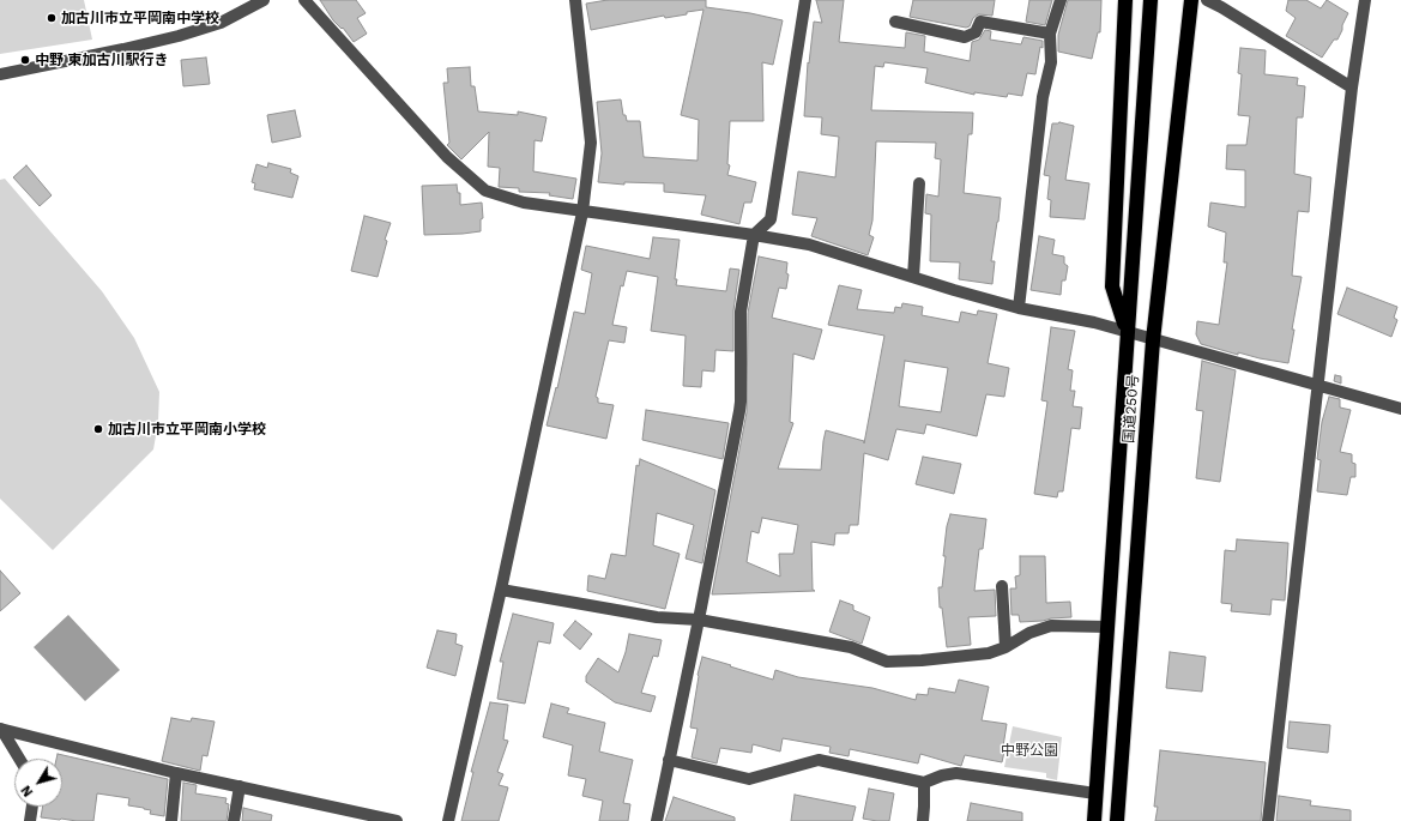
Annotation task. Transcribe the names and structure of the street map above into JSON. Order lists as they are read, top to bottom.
{
  "streets": {
    "highway": ["国道250号"]
  },
  "parks": ["中野公園"],
  "places": ["加古川市立平岡南中学校", "中野 東加古川駅行き", "加古川市立平岡南小学校"],
  "north": "bottom left"
}
